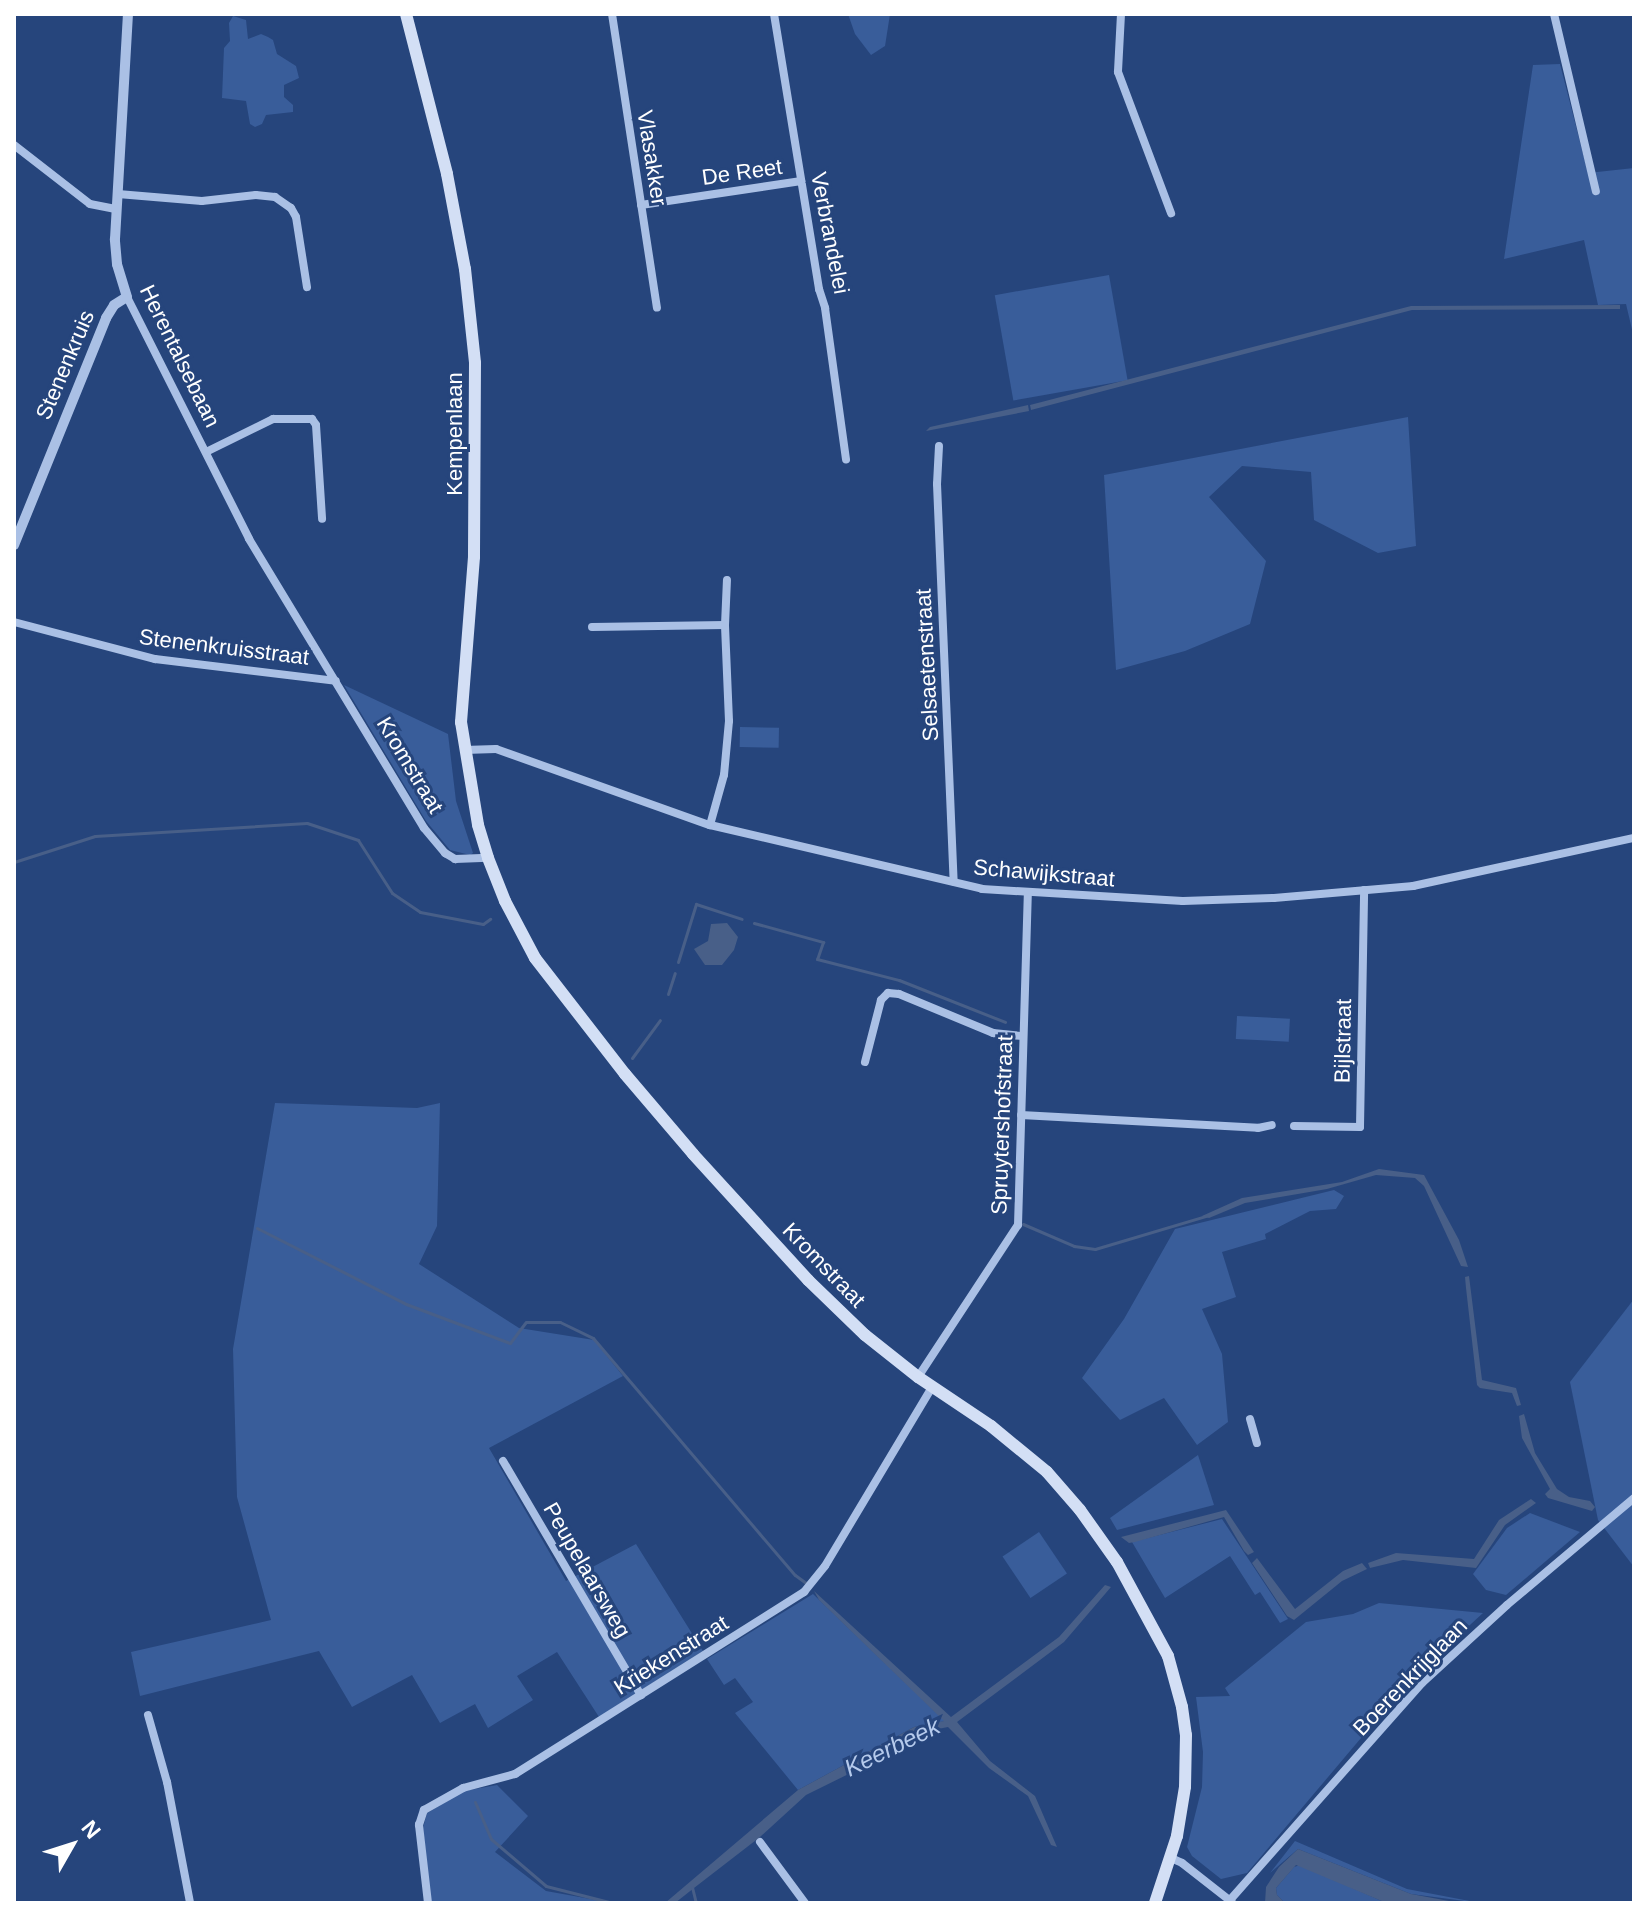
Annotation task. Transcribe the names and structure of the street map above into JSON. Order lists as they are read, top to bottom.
{
  "streets": {
    "main road": ["Kempenlaan", "Kromstraat"],
    "street": [
      "Vlasakker",
      "De Reet",
      "Verbrandelei",
      "Herentalsebaan",
      "Stenenkruis",
      "Stenenkruisstraat",
      "Selsaetenstraat",
      "Schawijkstraat",
      "Bijlstraat",
      "Spruytershofstraat",
      "Peupelaarsweg",
      "Kriekenstraat",
      "Boerenkrijglaan"
    ]
  },
  "crossings": [
    ["Vlasakker", "De Reet"],
    ["De Reet", "Verbrandelei"],
    ["Herentalsebaan", "Stenenkruis"],
    ["Herentalsebaan", "Stenenkruisstraat"],
    ["Herentalsebaan", "Kromstraat"],
    ["Kempenlaan", "Kromstraat"],
    ["Kempenlaan", "Schawijkstraat"],
    ["Stenenkruisstraat", "Kromstraat"],
    ["Selsaetenstraat", "Schawijkstraat"],
    ["Kromstraat", "Spruytershofstraat"],
    ["Kromstraat", "Kriekenstraat"],
    ["Schawijkstraat", "Bijlstraat"],
    ["Schawijkstraat", "Spruytershofstraat"],
    ["Peupelaarsweg", "Kriekenstraat"]
  ],
  "water": ["Keerbeek"],
  "north": "top right"
}
